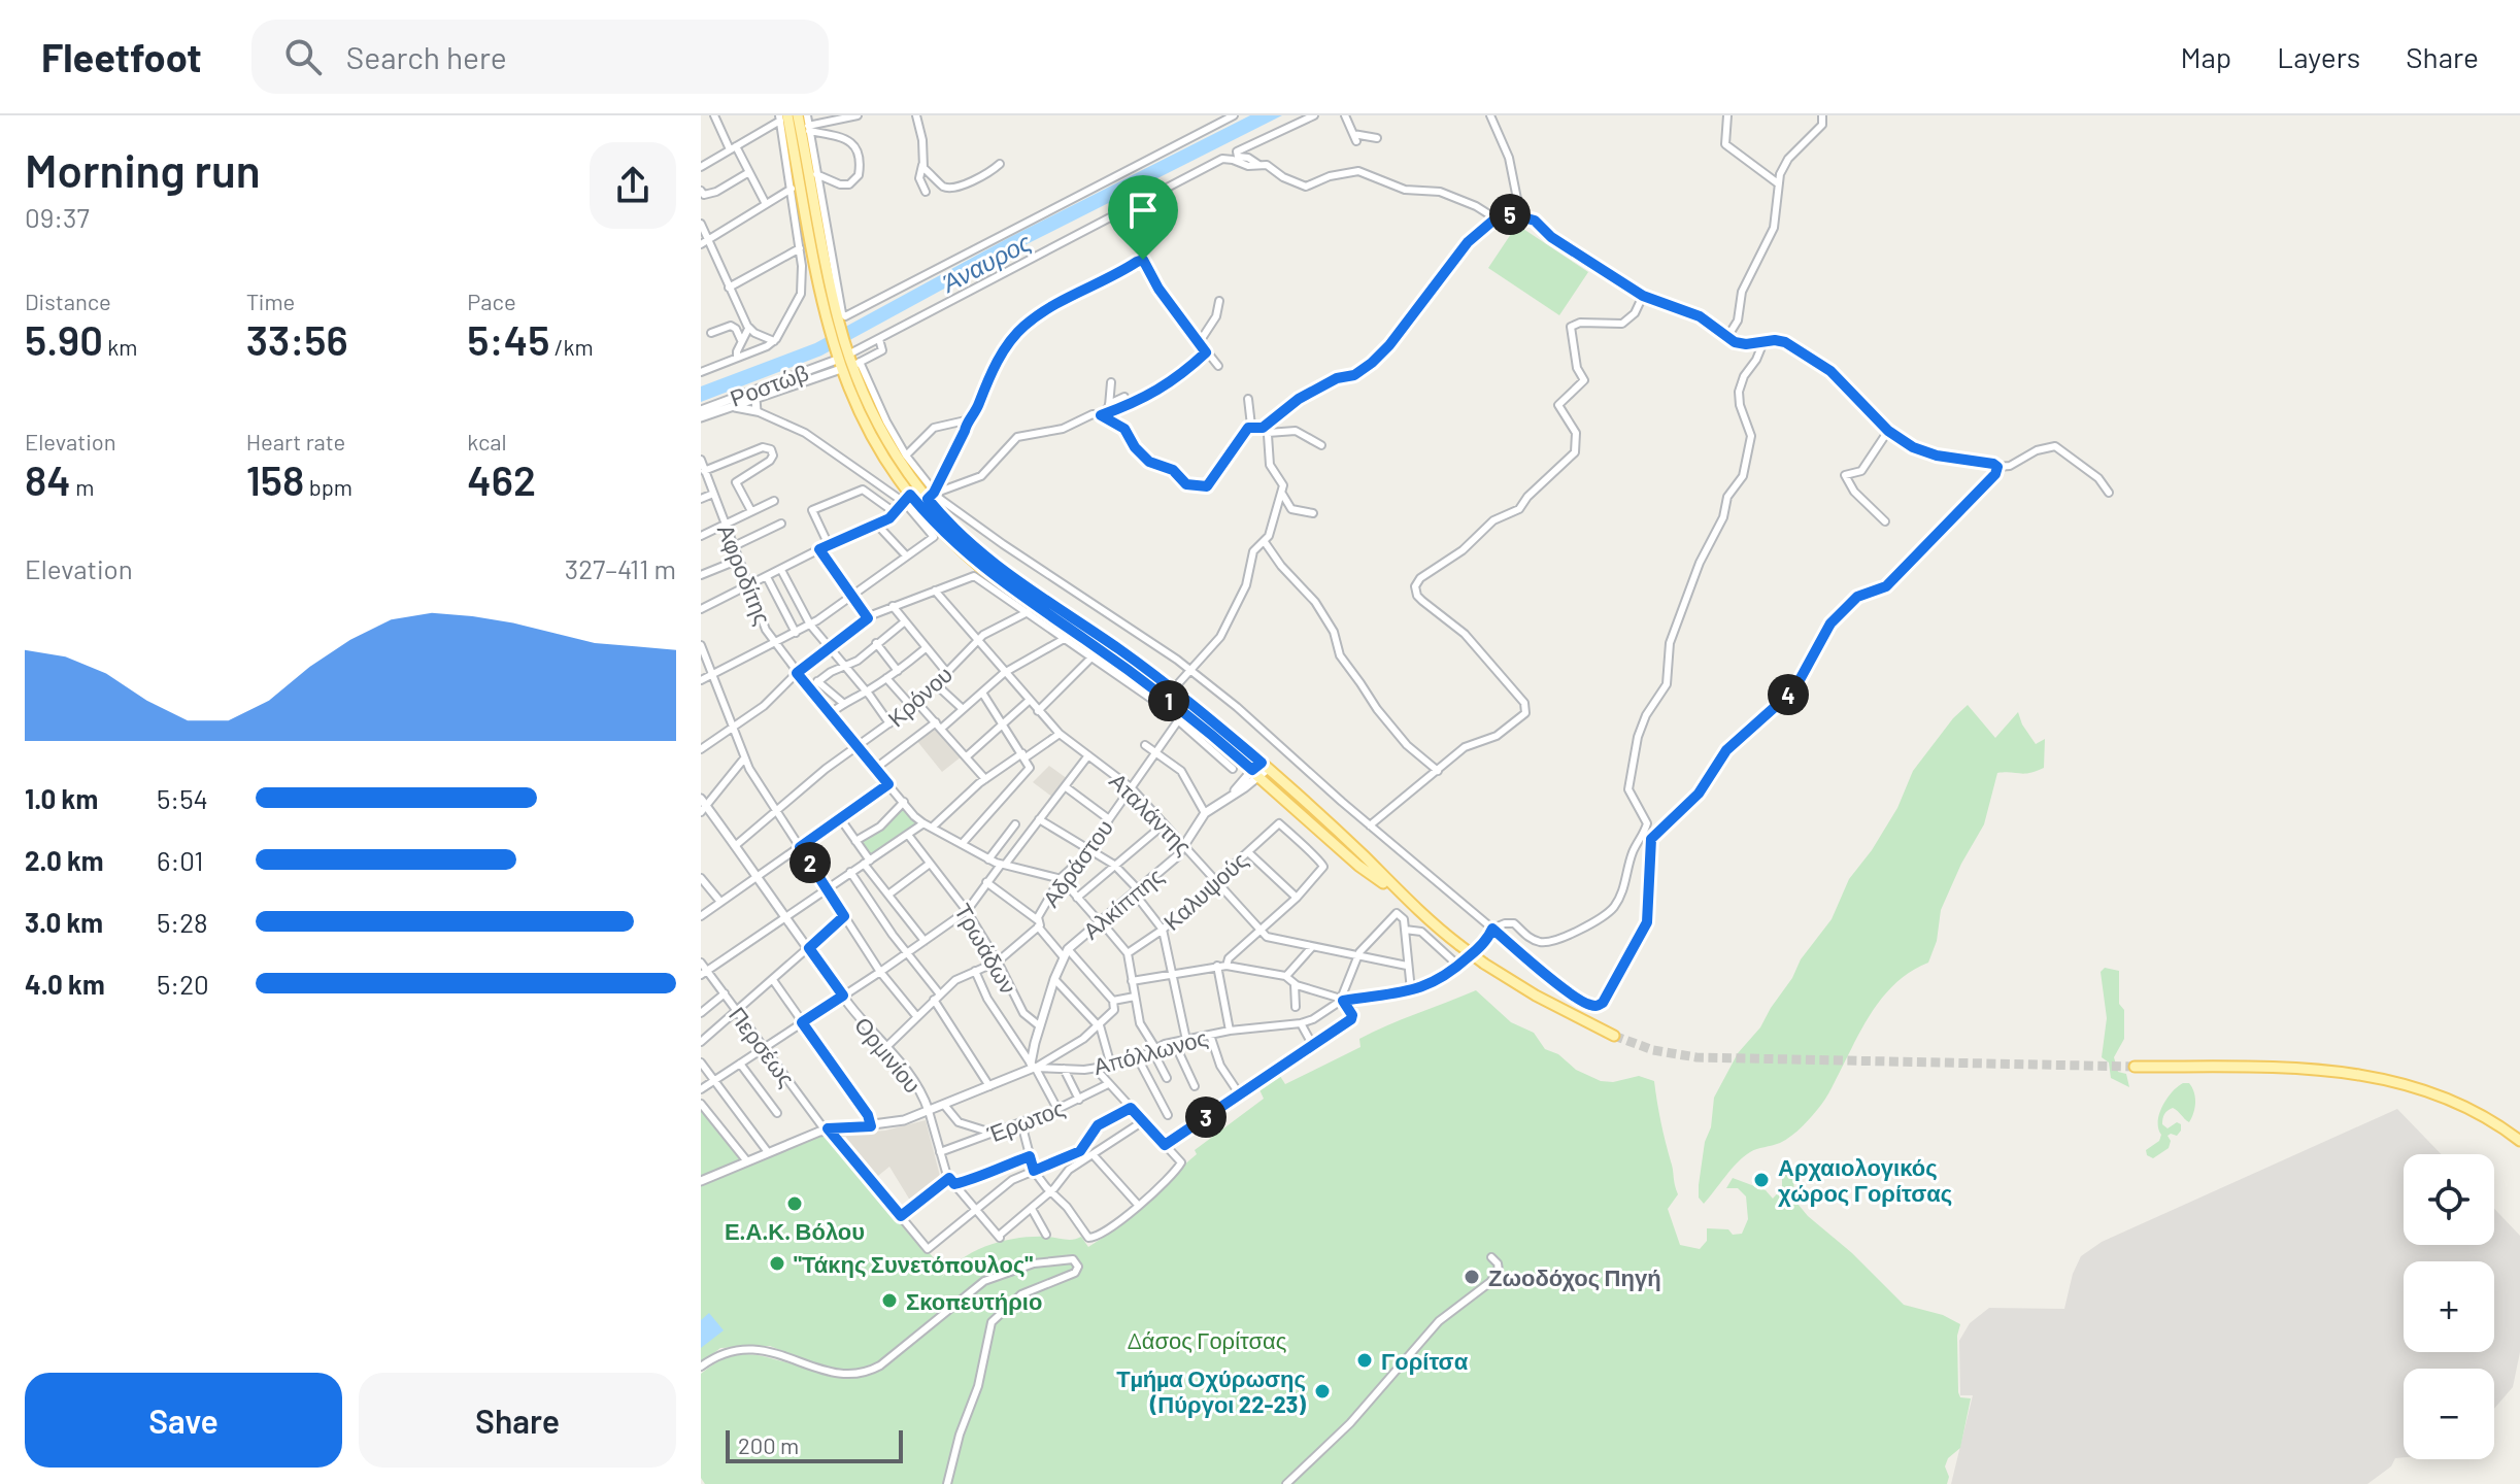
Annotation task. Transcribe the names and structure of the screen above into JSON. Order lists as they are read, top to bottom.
{
  "streets": {
    "street": [
      "Ροστώβ",
      "Αφροδίτης",
      "Κρόνου",
      "Αταλάντης",
      "Αδράστου",
      "Καλυψούς",
      "Αλκίππης",
      "Τρωάδων",
      "Περσέως",
      "Απόλλωνος",
      "Ορμινίου",
      "Έρωτος"
    ]
  },
  "crossings": [
    ["Αφροδίτης", "Κρόνου"],
    ["Αφροδίτης", "Αδράστου"],
    ["Κρόνου", "Αταλάντης"],
    ["Κρόνου", "Ορμινίου"],
    ["Αταλάντης", "Αδράστου"],
    ["Αταλάντης", "Καλυψούς"],
    ["Αταλάντης", "Αλκίππης"],
    ["Αδράστου", "Τρωάδων"],
    ["Αδράστου", "Ορμινίου"],
    ["Αλκίππης", "Τρωάδων"],
    ["Περσέως", "Απόλλωνος"],
    ["Περσέως", "Ορμινίου"],
    ["Απόλλωνος", "Ορμινίου"],
    ["Ορμινίου", "Έρωτος"]
  ],
  "water": ["Άναυρος"],
  "parks": ["Δάσος Γορίτσας"],
  "places": [
    "Αρχαιολογικός χώρος Γορίτσας",
    "Ε.Α.Κ. Βόλου",
    "\"Τάκης Συνετόπουλος\"",
    "Ζωοδόχος Πηγή",
    "Σκοπευτήριο",
    "Γορίτσα",
    "Τμήμα Οχύρωσης (Πύργοι 22-23)"
  ],
  "scale_bar": "200 m",
  "page": {
    "header": "Fleetfoot",
    "search": "Search here",
    "nav": ["Map", "Layers", "Share"],
    "heading": ["Morning run", "09:37"],
    "pins": [
      "5",
      "4",
      "1",
      "2",
      "3"
    ],
    "stats": [
      ["Distance", "5.90 km"],
      ["Time", "33:56"],
      ["Pace", "5:45 /km"],
      ["Elevation", "84 m"],
      ["Heart rate", "158 bpm"],
      ["kcal", "462"]
    ],
    "chart": ["Elevation", "327–411 m"],
    "list": [
      {
        "name": "1.0 km",
        "note": "5:54"
      },
      {
        "name": "2.0 km",
        "note": "6:01"
      },
      {
        "name": "3.0 km",
        "note": "5:28"
      },
      {
        "name": "4.0 km",
        "note": "5:20"
      }
    ],
    "map_buttons": ["+", "−"],
    "buttons": ["Save", "Share"],
    "scale": "200 m"
  }
}
